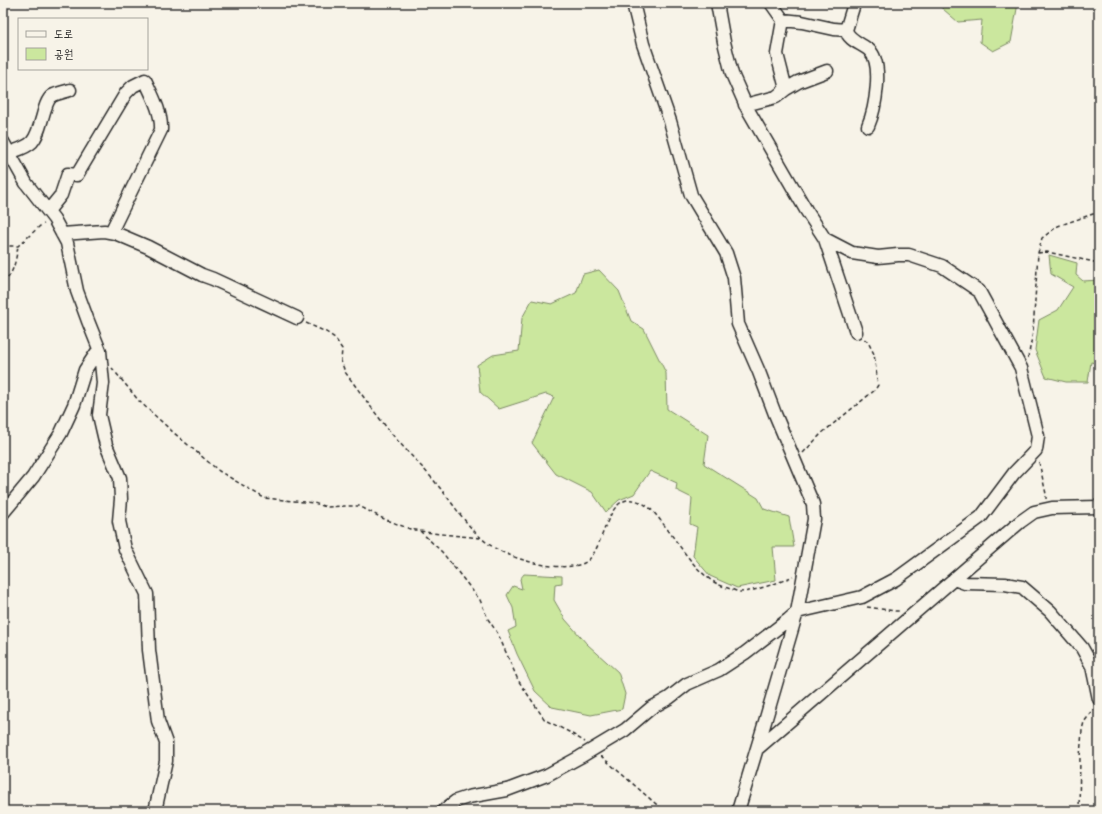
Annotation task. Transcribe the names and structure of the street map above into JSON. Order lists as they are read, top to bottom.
{
  "legend": ["도로", "공원"]
}
